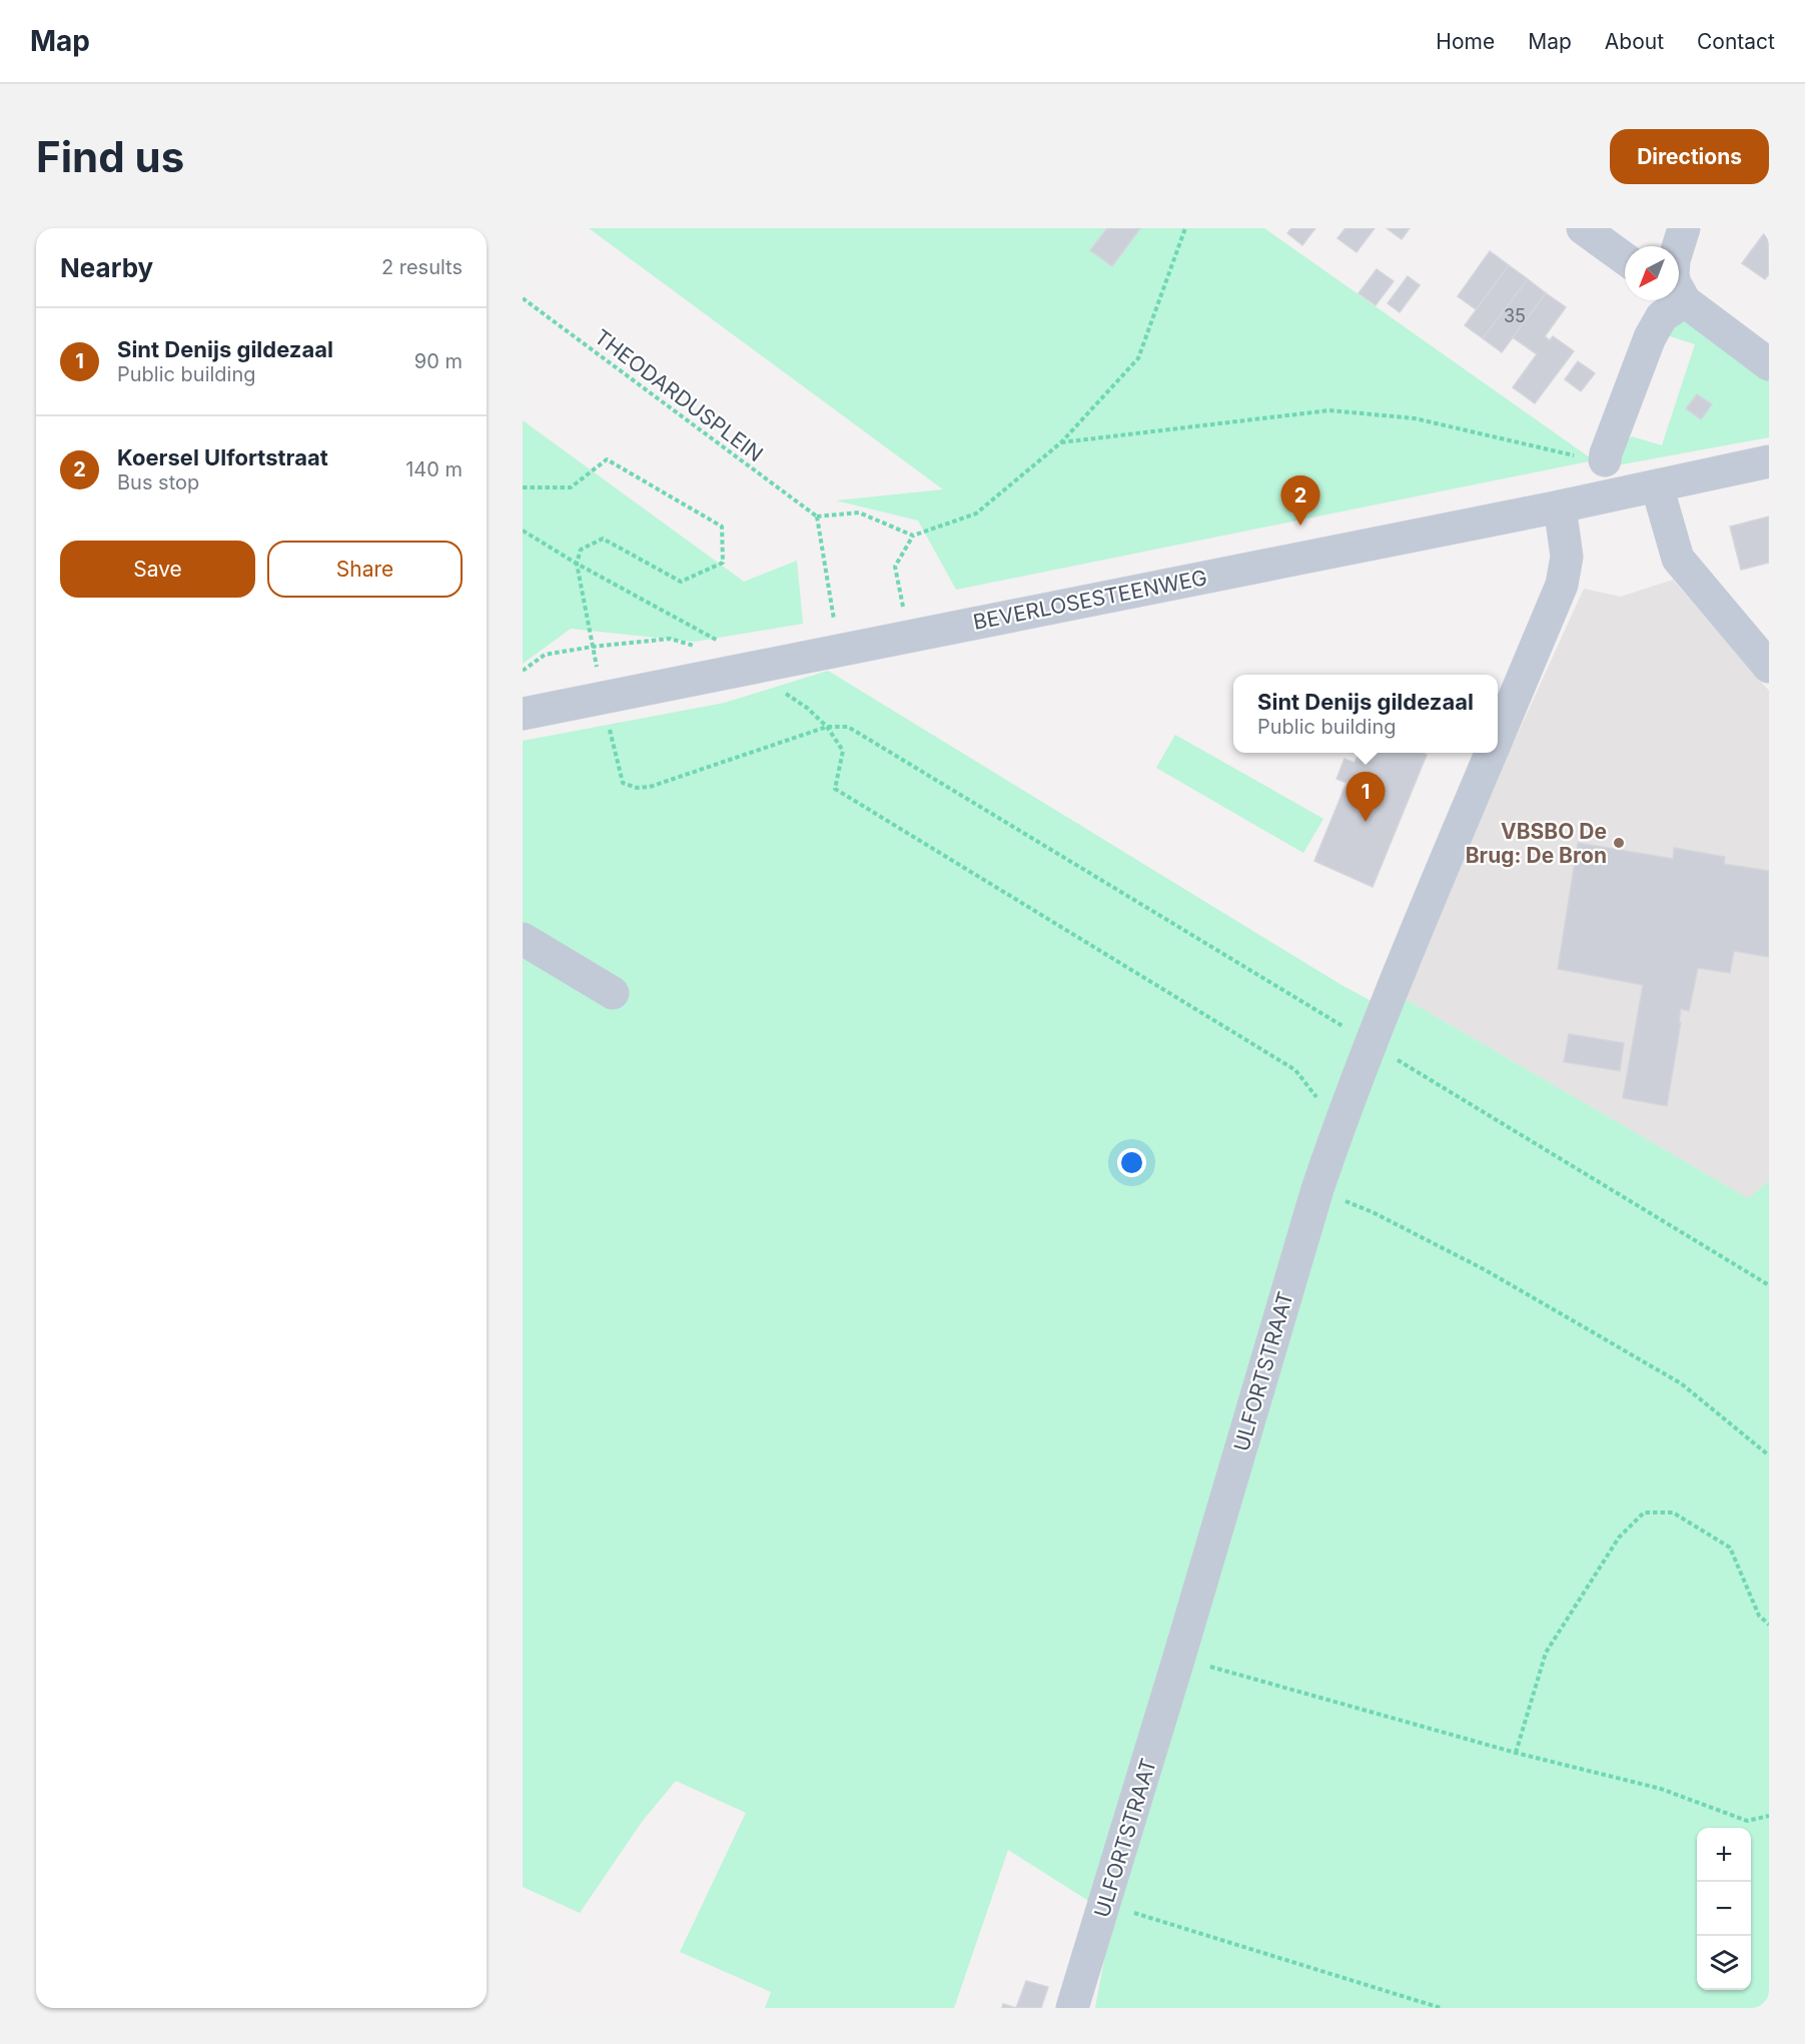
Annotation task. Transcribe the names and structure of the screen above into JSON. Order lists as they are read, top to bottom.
{
  "streets": {
    "street": ["BEVERLOSESTEENWEG", "ULFORTSTRAAT"],
    "path": ["THEODARDUSPLEIN"]
  },
  "crossings": [
    ["BEVERLOSESTEENWEG", "ULFORTSTRAAT"]
  ],
  "places": ["VBSBO De Brug: De Bron"],
  "house_numbers": ["35"],
  "north": "bottom left",
  "page": {
    "header": "Map",
    "nav": [
      "Home",
      "Map",
      "About",
      "Contact"
    ],
    "buttons": [
      "Directions",
      ["Save", "Share"]
    ],
    "title": "Find us",
    "heading": ["Nearby", "2 results"],
    "list": [
      {
        "mark": "1",
        "name": "Sint Denijs gildezaal",
        "note": "Public building",
        "value": "90 m"
      },
      {
        "mark": "2",
        "name": "Koersel Ulfortstraat",
        "note": "Bus stop",
        "value": "140 m"
      }
    ],
    "pins": ["2", "1"],
    "popup": ["Sint Denijs gildezaal", "Public building"],
    "map_buttons": ["+", "−"]
  }
}
